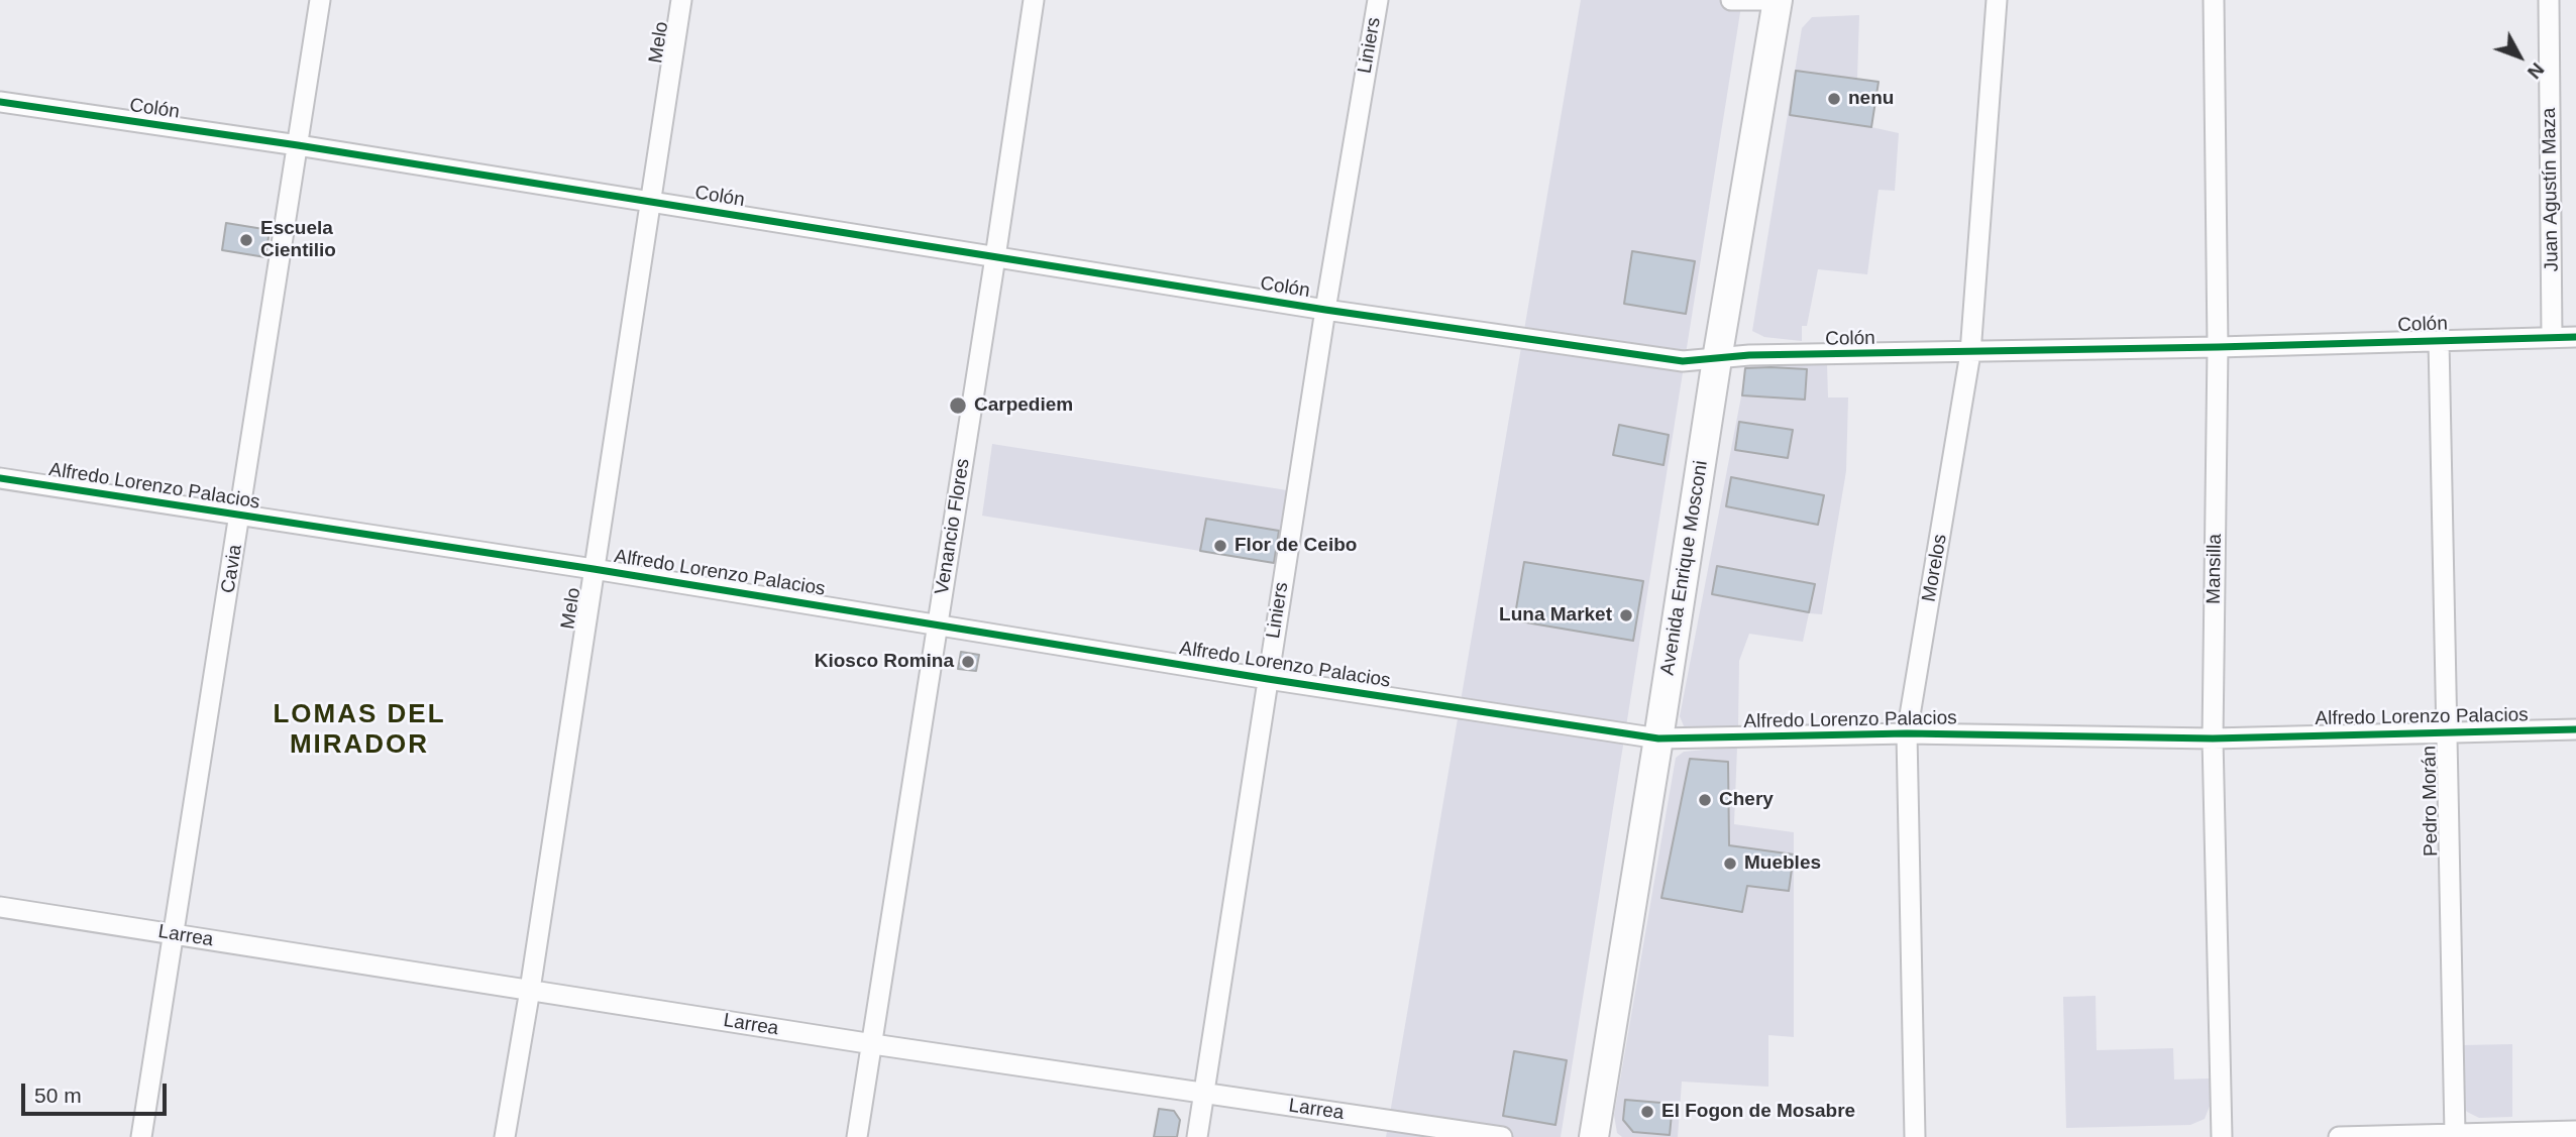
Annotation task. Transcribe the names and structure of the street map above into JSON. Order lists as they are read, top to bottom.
{
  "streets": {
    "main road": ["Avenida Enrique Mosconi"],
    "street": [
      "Melo",
      "Liniers",
      "Colón",
      "Juan Agustín Maza",
      "Alfredo Lorenzo Palacios",
      "Venancio Flores",
      "Morelos",
      "Cavia",
      "Mansilla",
      "Pedro Morán",
      "Larrea"
    ]
  },
  "crossings": [
    ["Melo", "Colón"],
    ["Melo", "Alfredo Lorenzo Palacios"],
    ["Melo", "Larrea"],
    ["Liniers", "Colón"],
    ["Liniers", "Alfredo Lorenzo Palacios"],
    ["Liniers", "Larrea"],
    ["Colón", "Juan Agustín Maza"],
    ["Colón", "Venancio Flores"],
    ["Colón", "Avenida Enrique Mosconi"],
    ["Colón", "Morelos"],
    ["Colón", "Cavia"],
    ["Colón", "Mansilla"],
    ["Colón", "Pedro Morán"],
    ["Alfredo Lorenzo Palacios", "Venancio Flores"],
    ["Alfredo Lorenzo Palacios", "Avenida Enrique Mosconi"],
    ["Alfredo Lorenzo Palacios", "Morelos"],
    ["Alfredo Lorenzo Palacios", "Cavia"],
    ["Alfredo Lorenzo Palacios", "Mansilla"],
    ["Alfredo Lorenzo Palacios", "Pedro Morán"],
    ["Venancio Flores", "Larrea"],
    ["Cavia", "Larrea"]
  ],
  "districts": ["LOMAS DEL MIRADOR"],
  "places": [
    "nenu",
    "Escuela Cientilio",
    "Carpediem",
    "Flor de Ceibo",
    "Luna Market",
    "Kiosco Romina",
    "Chery",
    "Muebles",
    "El Fogon de Mosabre"
  ],
  "scale_bar": "50 m",
  "north": "bottom right"
}
